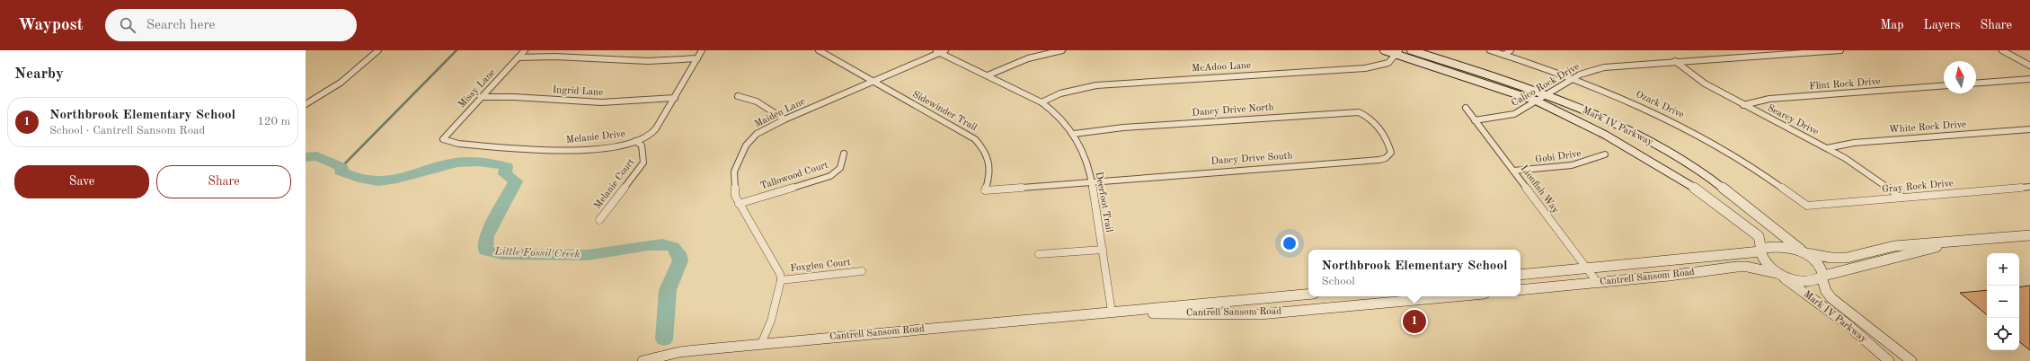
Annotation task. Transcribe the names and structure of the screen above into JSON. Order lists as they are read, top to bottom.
{
  "streets": {
    "main road": ["Mark IV Parkway", "Cantrell Sansom Road"],
    "street": [
      "McAdoo Lane",
      "Flint Rock Drive",
      "Calico Rock Drive",
      "Missy Lane",
      "Ingrid Lane",
      "Ozark Drive",
      "Dancy Drive North",
      "Sidewinder Trail",
      "Maiden Lane",
      "Searcy Drive",
      "White Rock Drive",
      "Melanie Drive",
      "Gobi Drive",
      "Dancy Drive South",
      "Tallowood Court",
      "Melanie Court",
      "Gray Rock Drive",
      "Lionfish Way",
      "Deerfoot Trail",
      "Foxglen Court"
    ]
  },
  "crossings": [
    ["McAdoo Lane", "Mark IV Parkway"],
    ["McAdoo Lane", "Deerfoot Trail"],
    ["Flint Rock Drive", "Searcy Drive"],
    ["Calico Rock Drive", "Ozark Drive"],
    ["Calico Rock Drive", "Searcy Drive"],
    ["Calico Rock Drive", "Mark IV Parkway"],
    ["Calico Rock Drive", "Lionfish Way"],
    ["Missy Lane", "Ingrid Lane"],
    ["Missy Lane", "Melanie Drive"],
    ["Ingrid Lane", "Melanie Drive"],
    ["Ozark Drive", "Gray Rock Drive"],
    ["Dancy Drive North", "Dancy Drive South"],
    ["Dancy Drive North", "Deerfoot Trail"],
    ["Sidewinder Trail", "Maiden Lane"],
    ["Sidewinder Trail", "Dancy Drive South"],
    ["Sidewinder Trail", "Deerfoot Trail"],
    ["Maiden Lane", "Tallowood Court"],
    ["Maiden Lane", "Deerfoot Trail"],
    ["Maiden Lane", "Foxglen Court"],
    ["Searcy Drive", "White Rock Drive"],
    ["Searcy Drive", "Gray Rock Drive"],
    ["Mark IV Parkway", "Cantrell Sansom Road"],
    ["Melanie Drive", "Melanie Court"],
    ["Gobi Drive", "Lionfish Way"],
    ["Dancy Drive South", "Deerfoot Trail"],
    ["Lionfish Way", "Cantrell Sansom Road"],
    ["Deerfoot Trail", "Cantrell Sansom Road"]
  ],
  "water": ["Little Fossil Creek"],
  "north": "top",
  "page": {
    "header": "Waypost",
    "search": "Search here",
    "nav": ["Map", "Layers", "Share"],
    "heading": "Nearby",
    "list": [
      {
        "mark": "1",
        "name": "Northbrook Elementary School",
        "note": "School · Cantrell Sansom Road",
        "value": "120 m"
      }
    ],
    "buttons": ["Save", "Share"],
    "popup": ["Northbrook Elementary School", "School"],
    "map_buttons": ["+", "−"],
    "pins": "1"
  }
}
